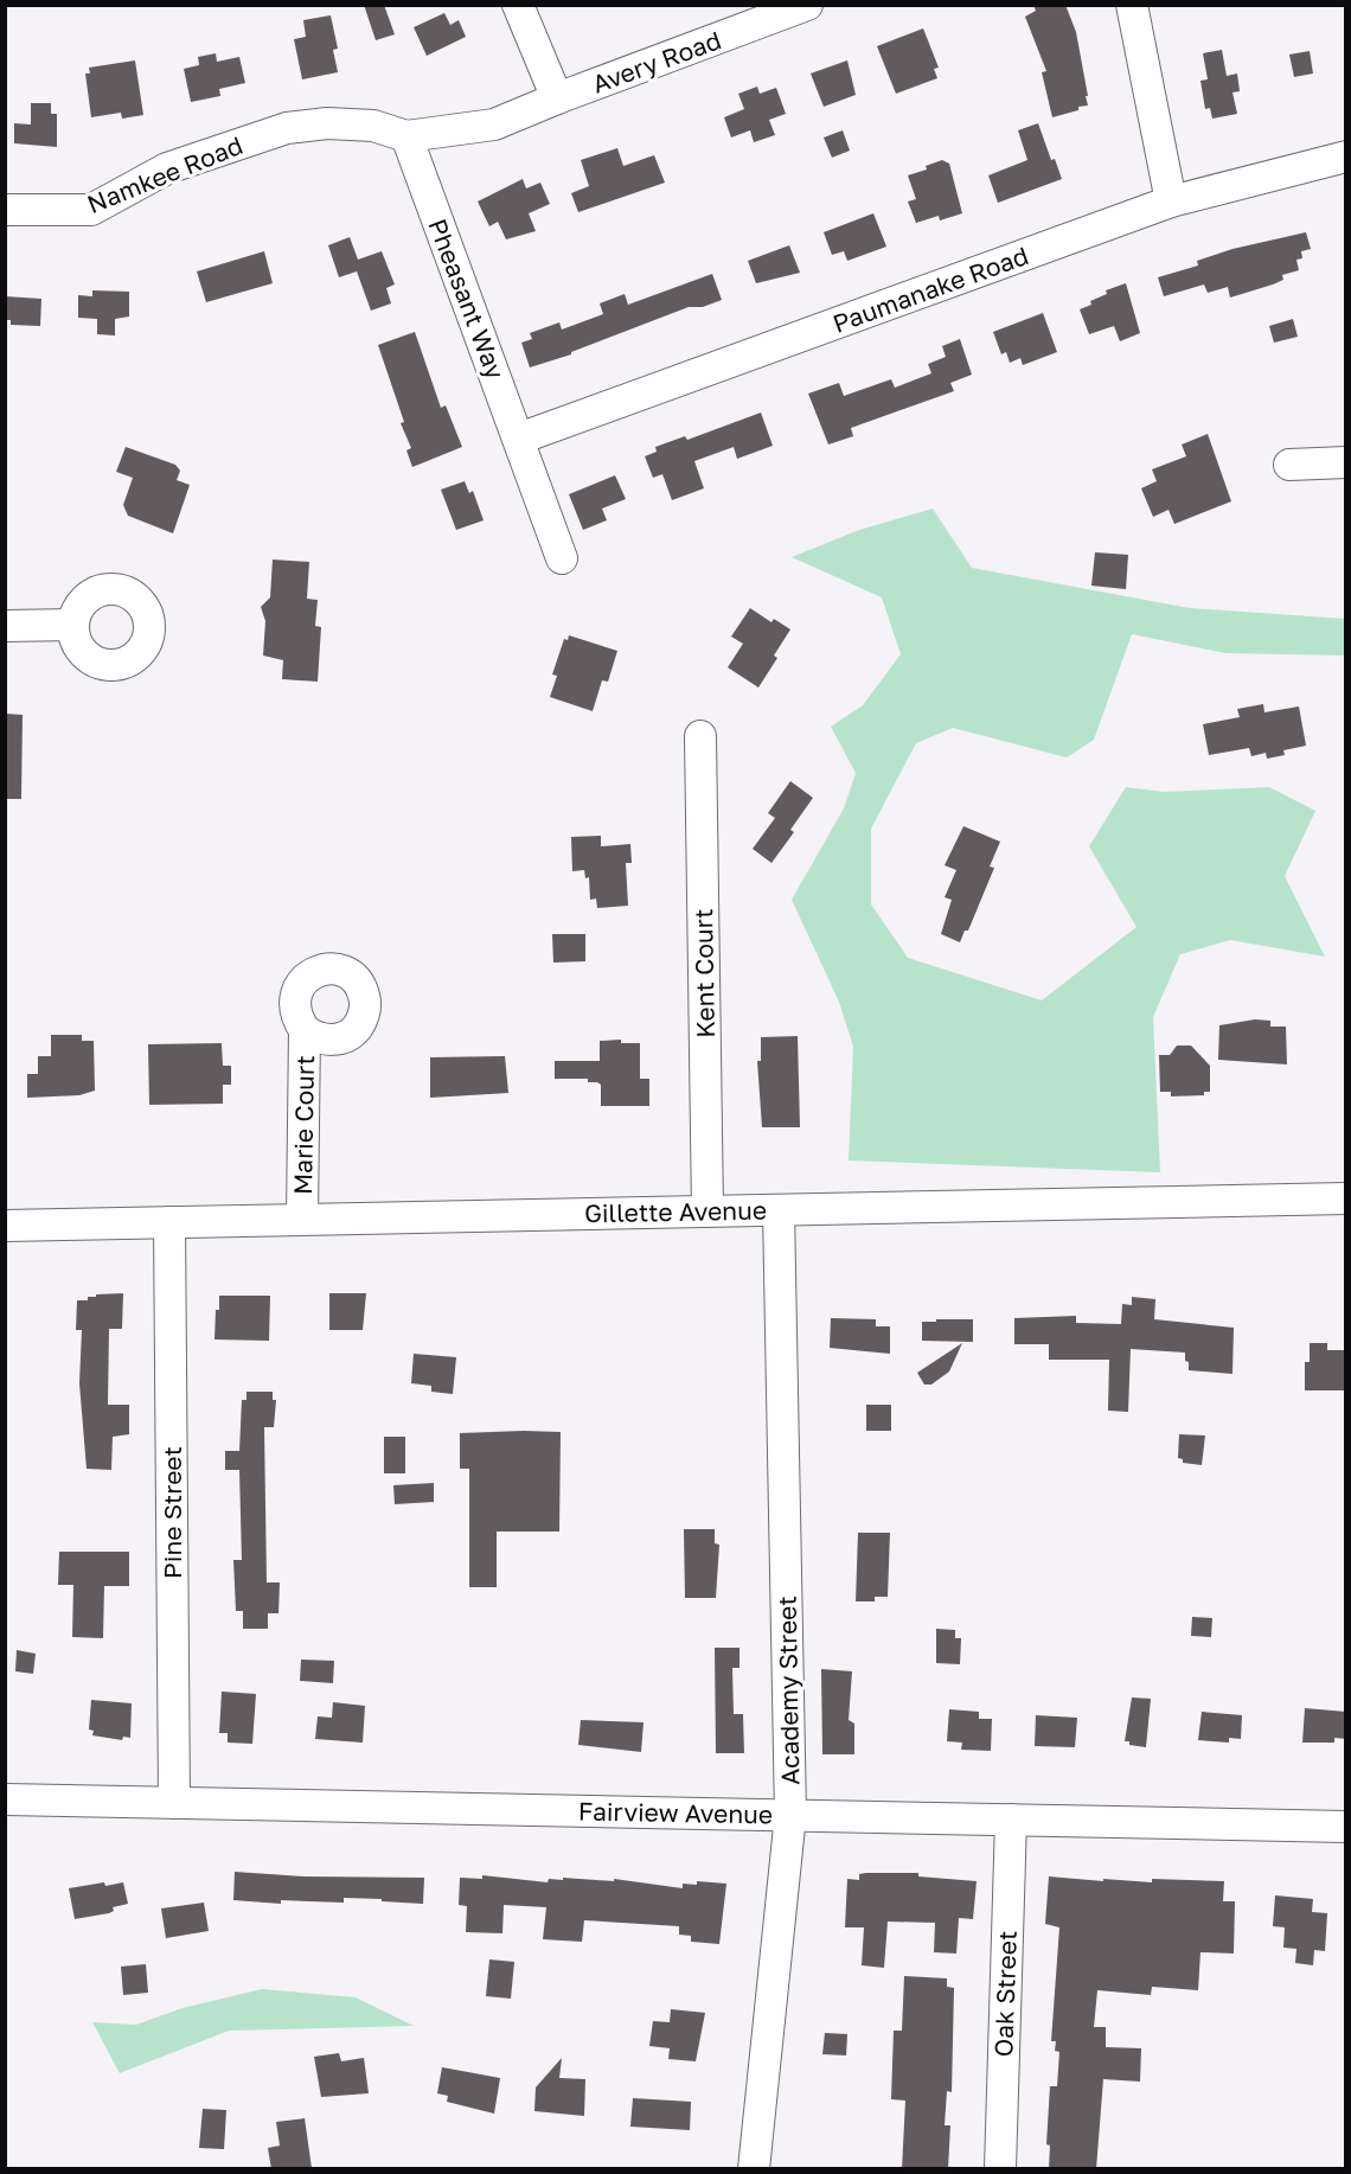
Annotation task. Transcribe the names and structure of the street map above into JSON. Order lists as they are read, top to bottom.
{
  "streets": {
    "street": [
      "Avery Road",
      "Namkee Road",
      "Paumanake Road",
      "Pheasant Way",
      "Kent Court",
      "Marie Court",
      "Gillette Avenue",
      "Pine Street",
      "Academy Street",
      "Fairview Avenue",
      "Oak Street"
    ]
  },
  "crossings": [
    ["Avery Road", "Namkee Road"],
    ["Avery Road", "Pheasant Way"],
    ["Namkee Road", "Pheasant Way"],
    ["Paumanake Road", "Pheasant Way"],
    ["Kent Court", "Gillette Avenue"],
    ["Marie Court", "Gillette Avenue"],
    ["Gillette Avenue", "Pine Street"],
    ["Gillette Avenue", "Academy Street"],
    ["Pine Street", "Fairview Avenue"],
    ["Academy Street", "Fairview Avenue"],
    ["Fairview Avenue", "Oak Street"]
  ]
}
